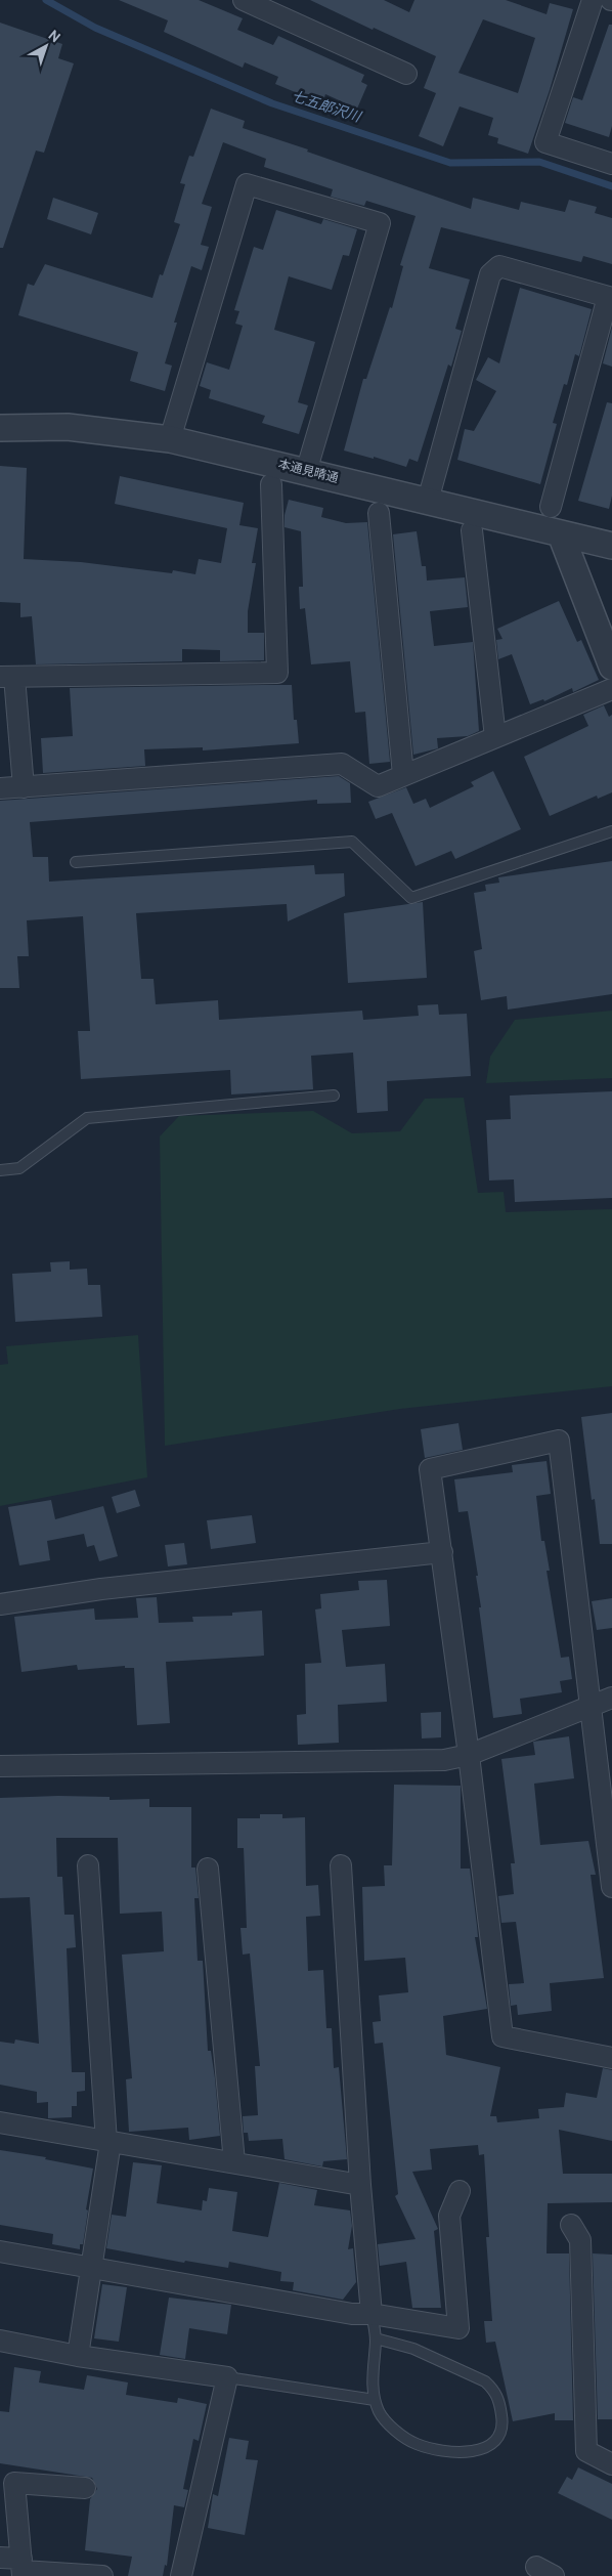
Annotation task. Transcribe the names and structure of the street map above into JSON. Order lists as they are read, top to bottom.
{
  "streets": {
    "street": ["本通見晴通"]
  },
  "water": ["七五郎沢川"],
  "north": "top right"
}
